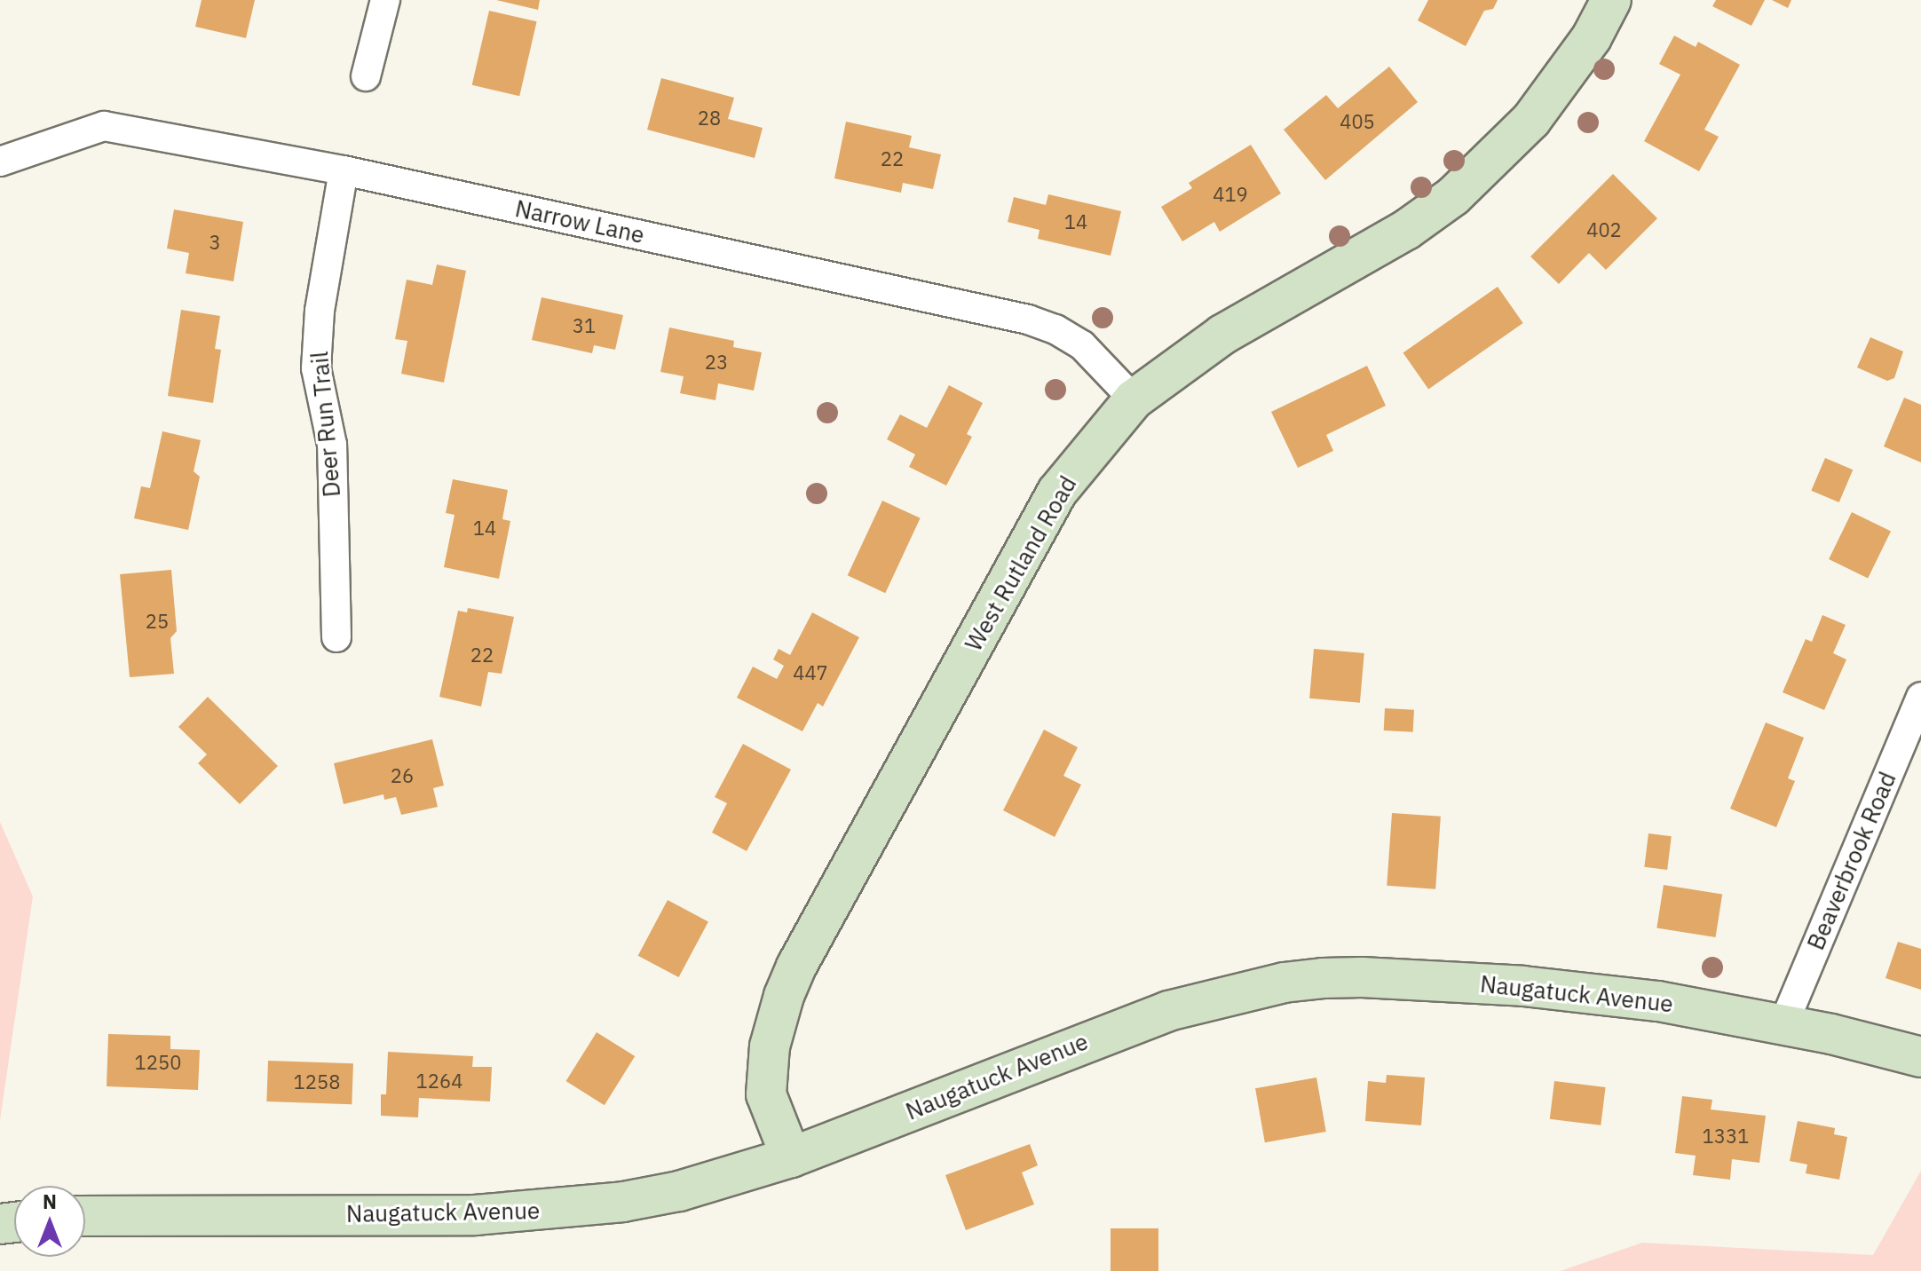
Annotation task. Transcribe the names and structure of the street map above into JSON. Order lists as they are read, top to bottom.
{
  "streets": {
    "main road": ["West Rutland Road", "Naugatuck Avenue"],
    "street": ["Narrow Lane", "Deer Run Trail", "Beaverbrook Road"]
  },
  "crossings": [
    ["Narrow Lane", "Deer Run Trail"],
    ["Narrow Lane", "West Rutland Road"],
    ["West Rutland Road", "Naugatuck Avenue"],
    ["Beaverbrook Road", "Naugatuck Avenue"]
  ],
  "house_numbers": [
    "28",
    "405",
    "22",
    "419",
    "14",
    "402",
    "3",
    "31",
    "23",
    "14",
    "25",
    "22",
    "447",
    "26",
    "1250",
    "1264",
    "1258",
    "1331"
  ],
  "north": "top"
}
